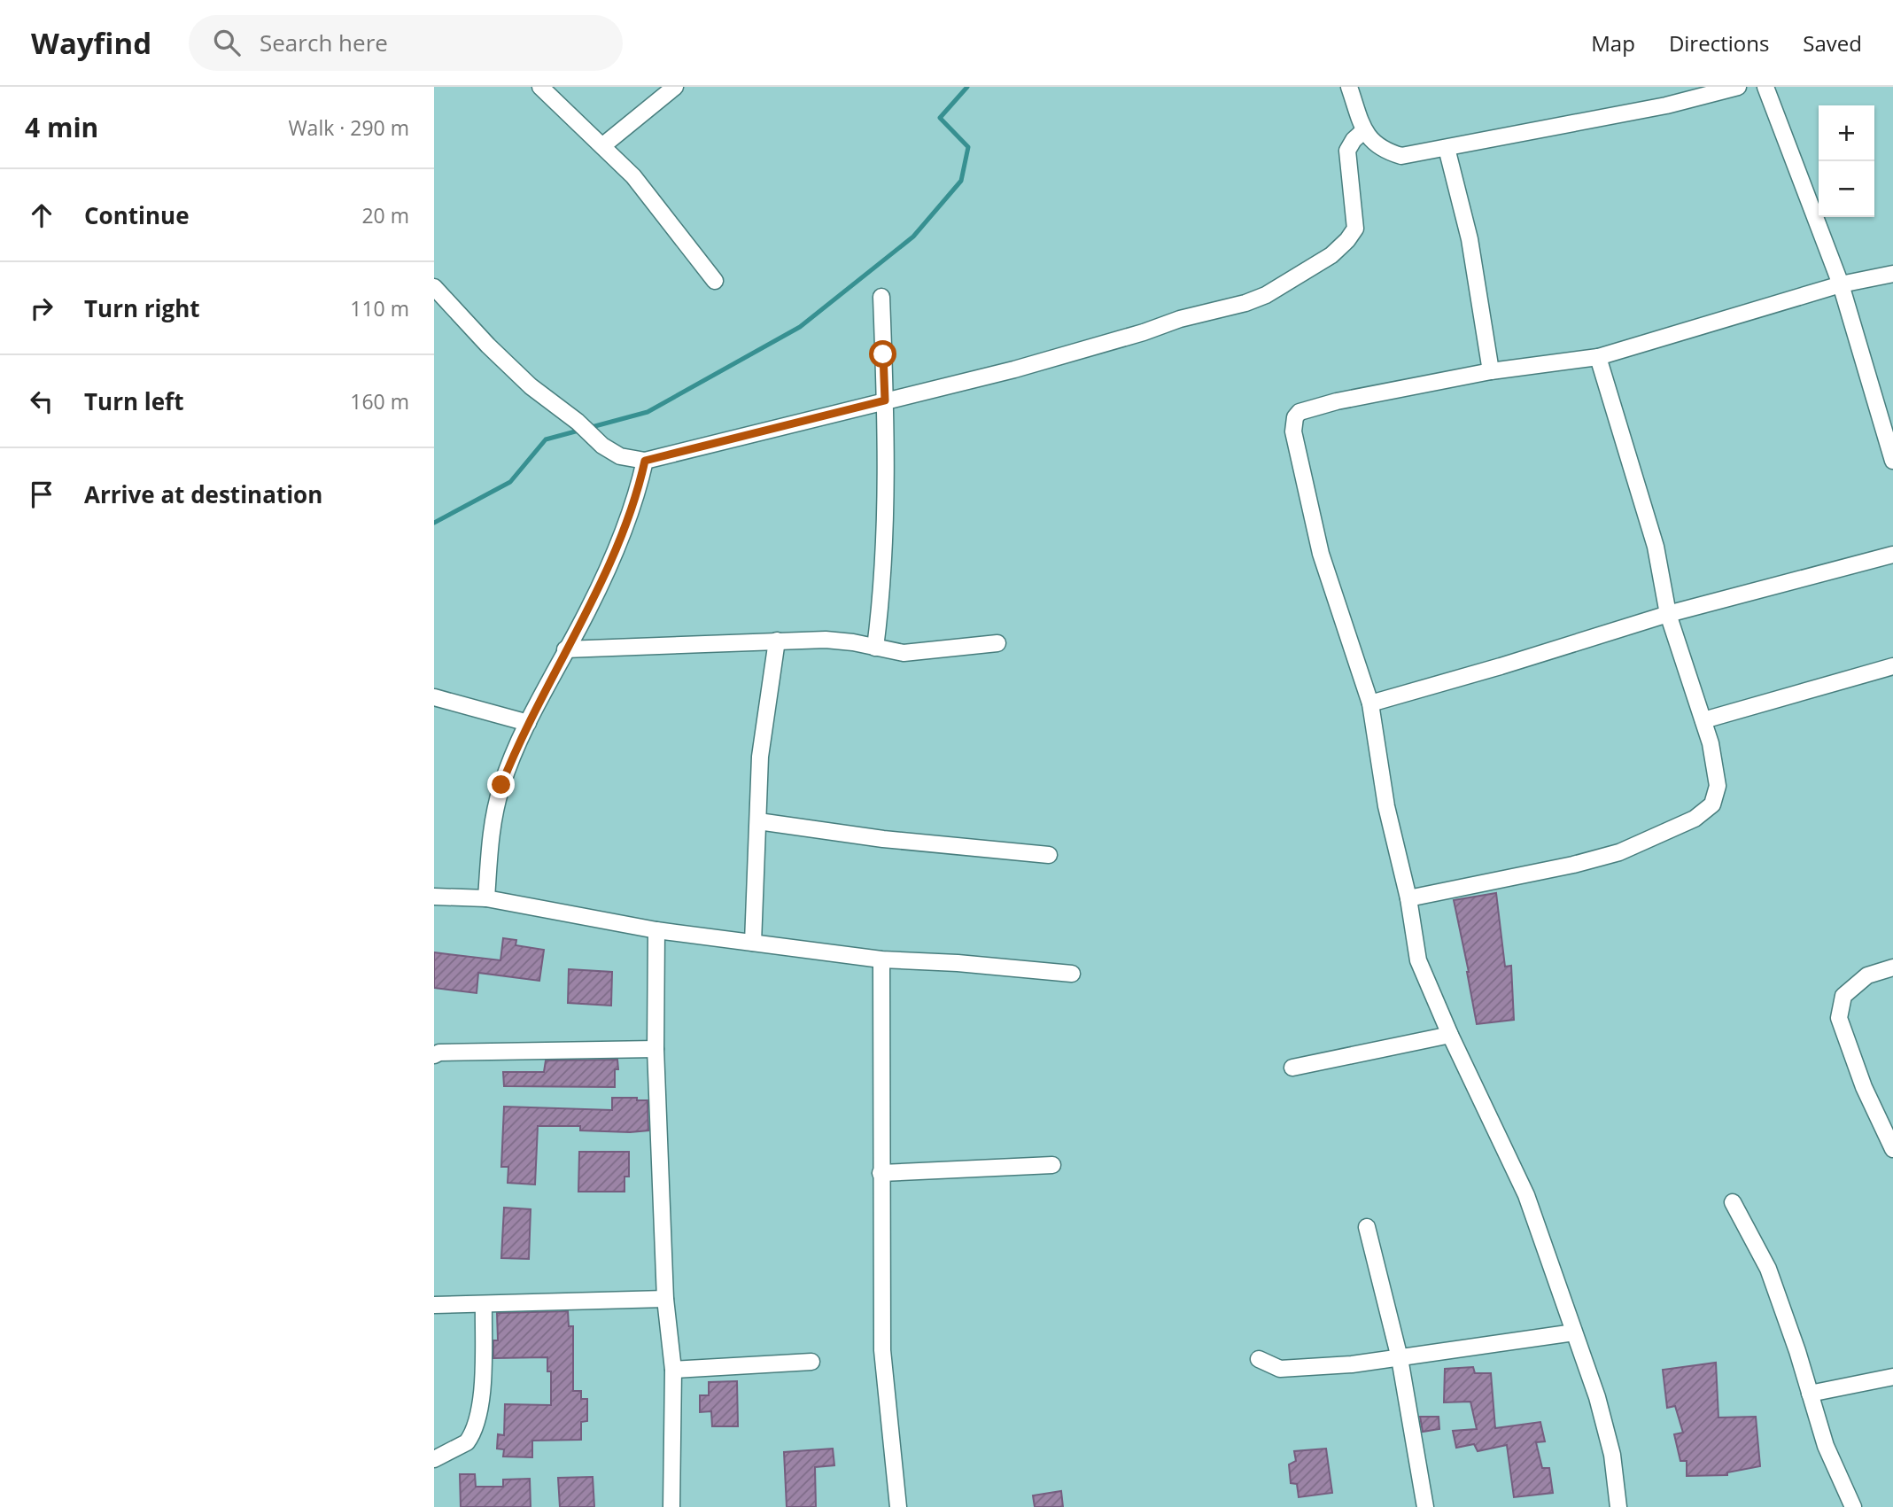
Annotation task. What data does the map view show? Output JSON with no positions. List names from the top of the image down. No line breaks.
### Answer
{"page":{"header":"Wayfind","search":"Search here","nav":["Map","Directions","Saved"],"heading":["4 min","Walk · 290 m"],"map_buttons":["+","−"],"list":[["Continue","20 m"],["Turn right","110 m"],["Turn left","160 m"],"Arrive at destination"]}}
